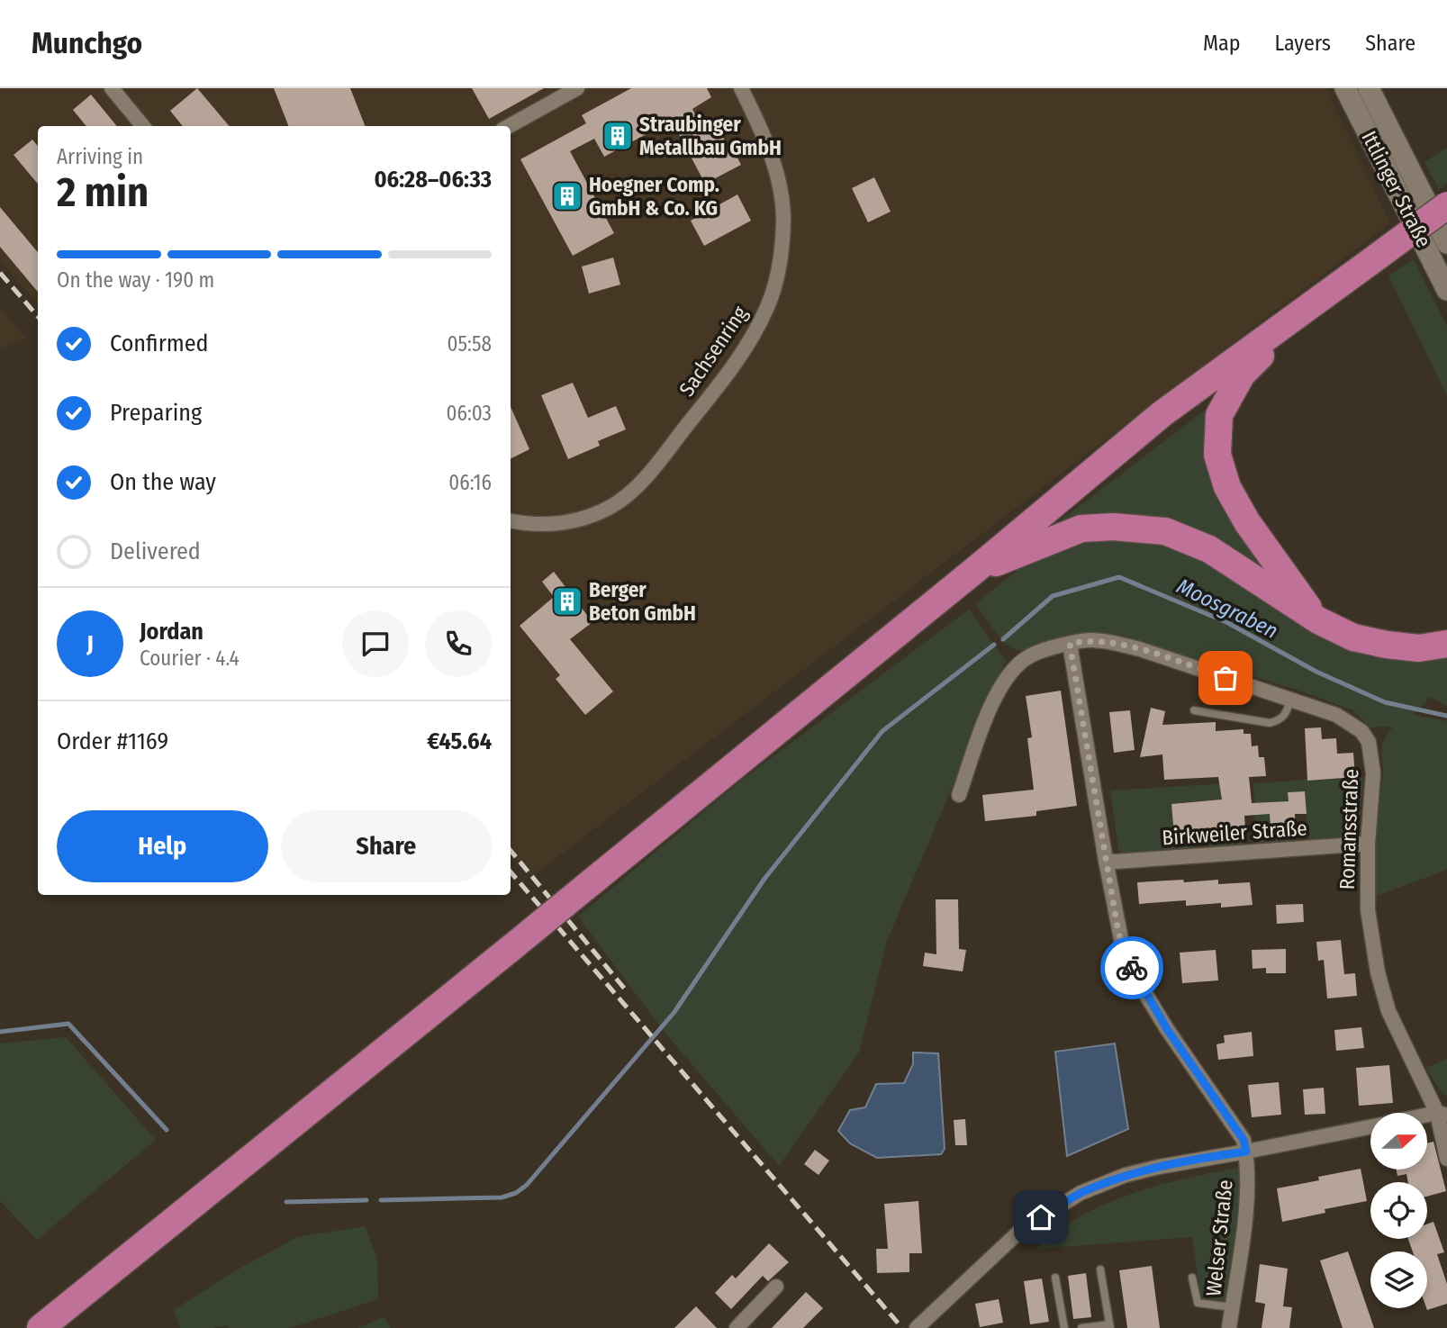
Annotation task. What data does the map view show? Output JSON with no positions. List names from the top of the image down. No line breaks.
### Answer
{"streets":{"street":["Ittlinger Straße","Sachsenring","Romansstraße","Birkweiler Straße","Welser Straße"]},"crossings":[["Romansstraße","Birkweiler Straße"]],"water":["Moosgraben"],"places":{"building":["Straubinger Metallbau GmbH","Hoegner Comp. GmbH & Co. KG","Berger Beton GmbH"]},"north":"right","page":{"header":"Munchgo","nav":["Map","Layers","Share"],"heading":["2 min","Arriving in","06:28–06:33"],"panel":["Jordan","Courier · 4.4","Order #1169","€45.64"],"bar":"On the way · 190 m","list":[["Confirmed","05:58"],["Preparing","06:03"],["On the way","06:16"],"Delivered"],"round":"J","buttons":["Help","Share"]}}
